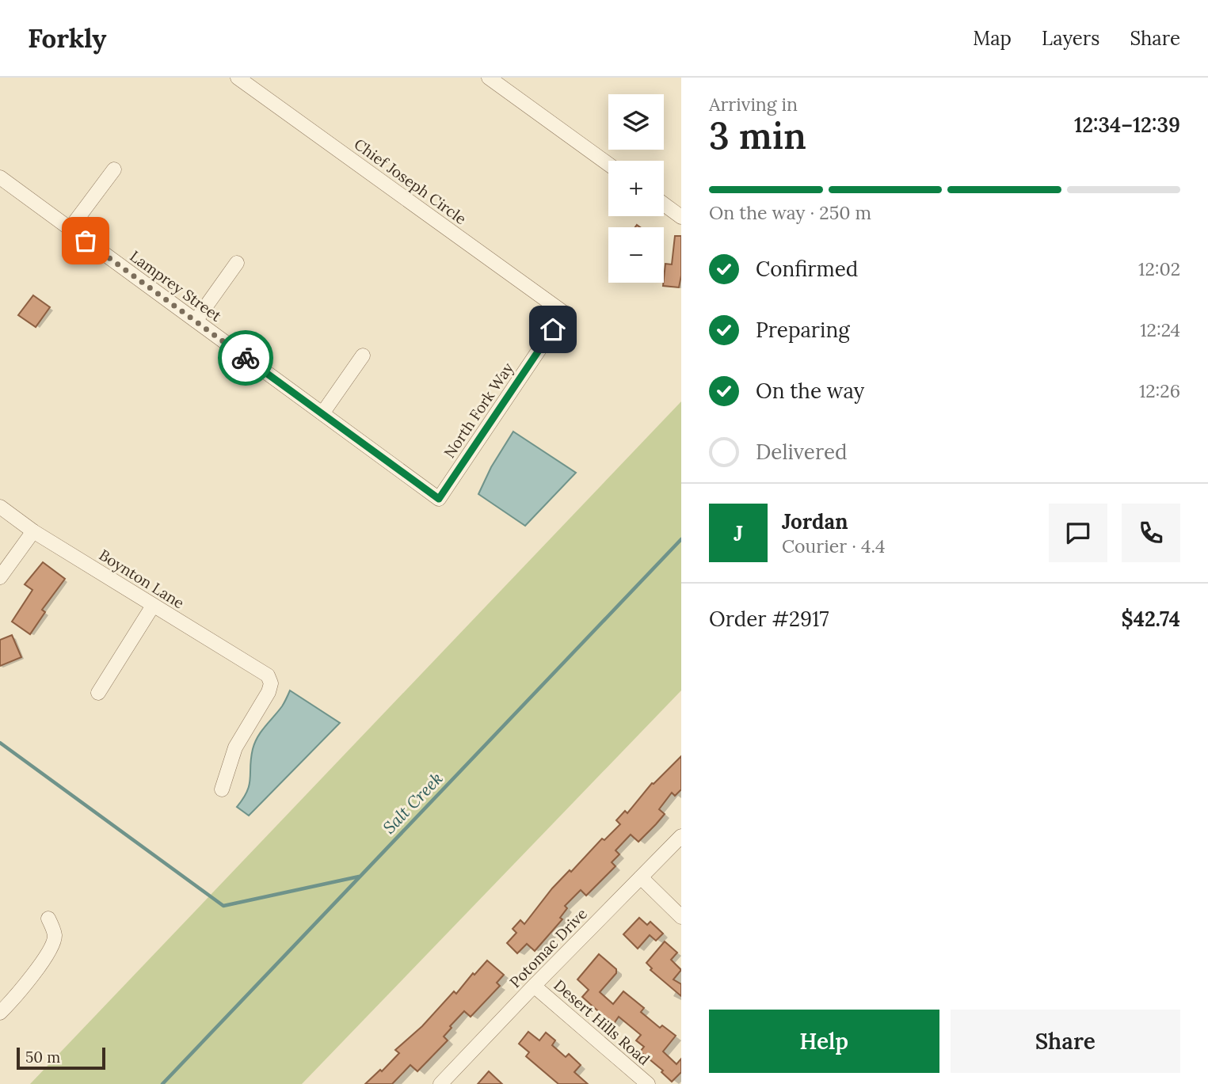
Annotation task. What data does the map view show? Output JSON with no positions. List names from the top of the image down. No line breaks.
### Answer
{"streets":{"street":["Chief Joseph Circle","Lamprey Street","North Fork Way","Boynton Lane","Potomac Drive","Desert Hills Road"]},"crossings":[["Chief Joseph Circle","North Fork Way"],["Lamprey Street","North Fork Way"],["Potomac Drive","Desert Hills Road"]],"water":["Salt Creek"],"scale_bar":"50 m","page":{"header":"Forkly","nav":["Map","Layers","Share"],"heading":["3 min","Arriving in","12:34–12:39"],"panel":["Jordan","Courier · 4.4","Order #2917","$42.74"],"map_buttons":["+","−"],"bar":"On the way · 250 m","list":[["Confirmed","12:02"],["Preparing","12:24"],["On the way","12:26"],"Delivered"],"round":"J","buttons":["Help","Share"],"scale":"50 m"}}
